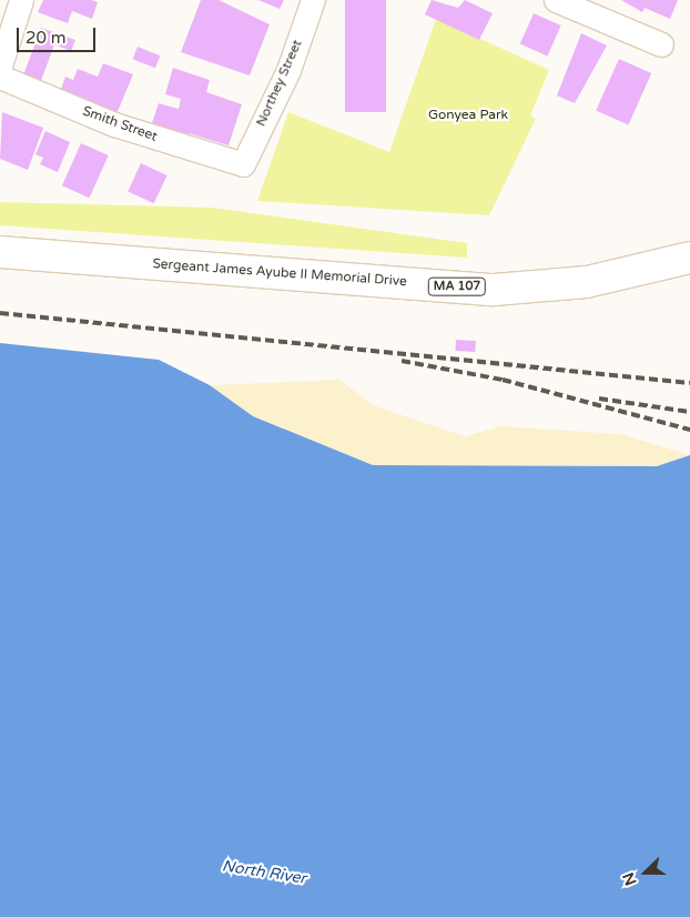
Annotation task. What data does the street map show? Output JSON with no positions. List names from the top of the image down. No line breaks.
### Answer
{"streets":{"main road":["Sergeant James Ayube II Memorial Drive","MA 107"],"street":["Northey Street","Smith Street"]},"crossings":[["Northey Street","Smith Street"]],"water":["North River"],"parks":["Gonyea Park"],"scale_bar":"20 m","north":"left"}
